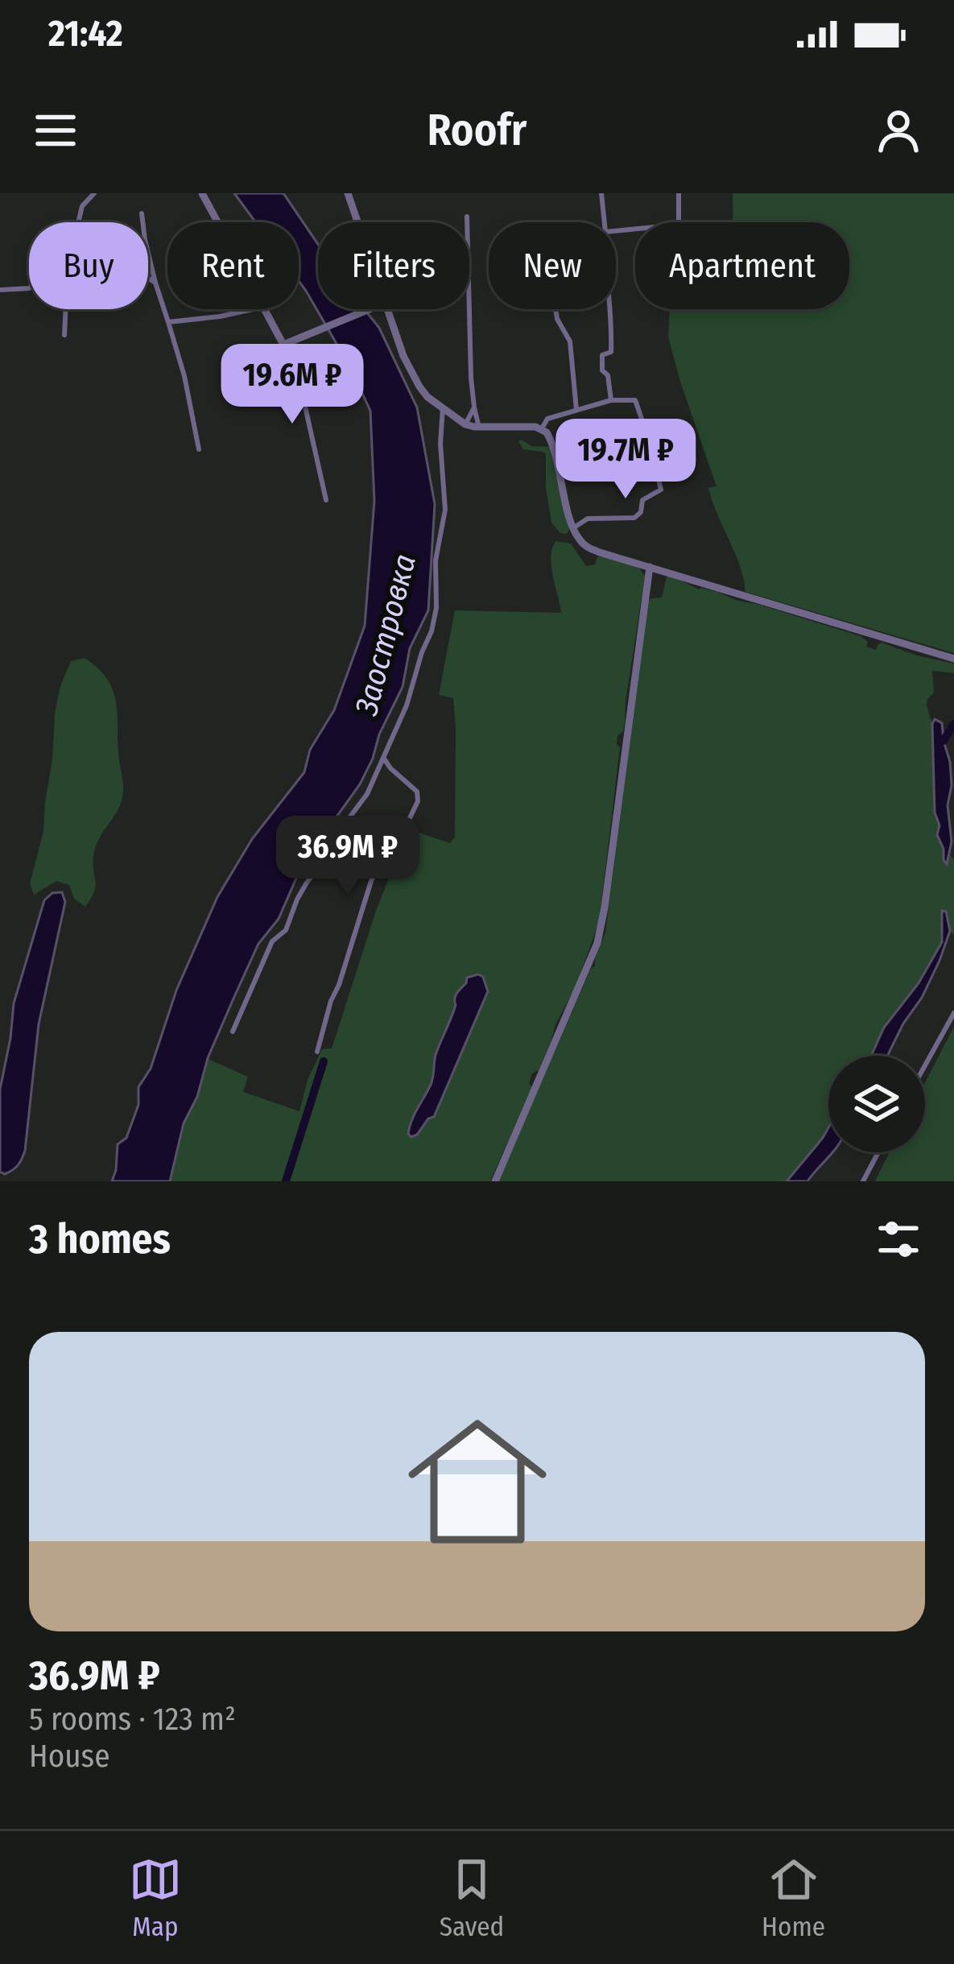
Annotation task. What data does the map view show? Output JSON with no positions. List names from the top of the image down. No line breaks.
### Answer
{"water":["Заостровка"],"page":{"status":"21:42","header":"Roofr","chip":["Buy","Rent","Filters","New","Apartment"],"price":["19.6M ₽","19.7M ₽","36.9M ₽"],"heading":"3 homes","list":[{"name":"36.9M ₽","note":"5 rooms · 123 m² · House"}],"tabs":["Map","Saved","Home"]}}
